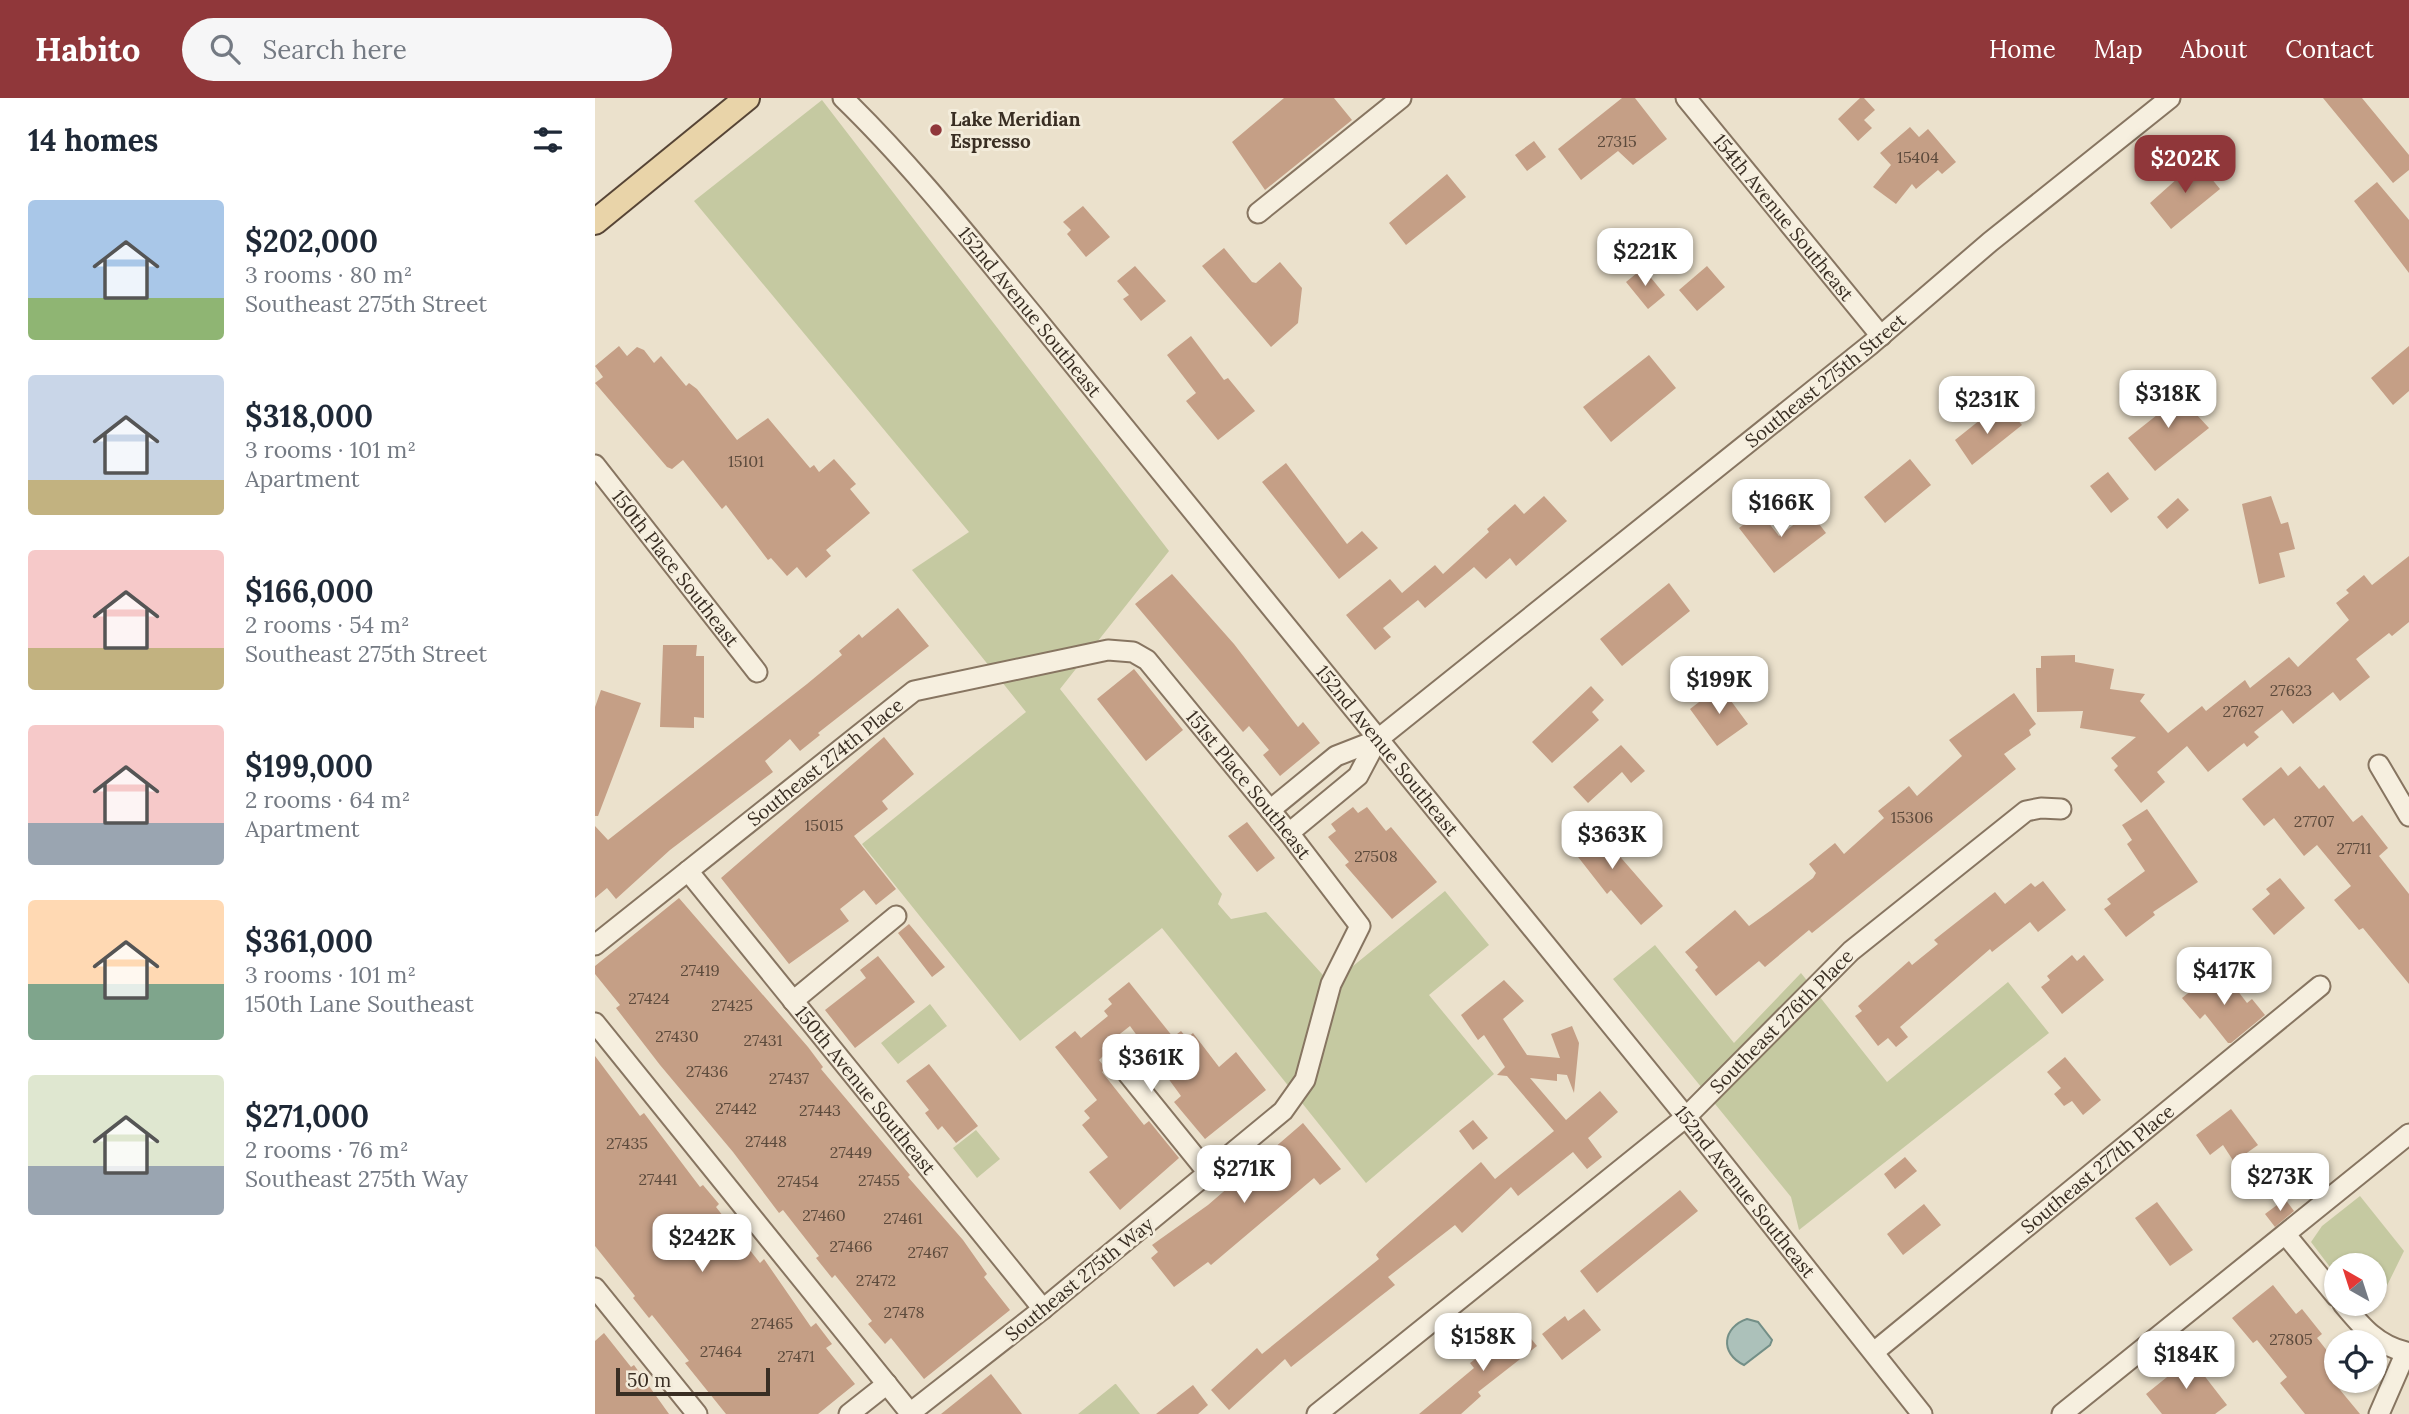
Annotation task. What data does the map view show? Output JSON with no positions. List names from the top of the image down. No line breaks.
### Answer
{"streets":{"street":["154th Avenue Southeast","152nd Avenue Southeast","Southeast 275th Street","150th Place Southeast","Southeast 274th Place","151st Place Southeast","Southeast 276th Place","150th Avenue Southeast","Southeast 277th Place","Southeast 275th Way"]},"crossings":[["154th Avenue Southeast","Southeast 275th Street"],["152nd Avenue Southeast","Southeast 275th Street"],["152nd Avenue Southeast","Southeast 276th Place"],["152nd Avenue Southeast","Southeast 277th Place"],["Southeast 275th Street","151st Place Southeast"],["Southeast 274th Place","151st Place Southeast"],["Southeast 274th Place","150th Avenue Southeast"],["151st Place Southeast","Southeast 275th Way"],["150th Avenue Southeast","Southeast 275th Way"]],"places":["Lake Meridian Espresso"],"house_numbers":["27315","15404","15101","27623","27627","15306","27707","15015","27711","27508","27419","27424","27425","27430","27431","27436","27437","27442","27443","27448","27435","27449","27441","27455","27454","27460","27461","27466","27467","27472","27478","27465","27805","27464","27471"],"scale_bar":"50 m","north":"top left","page":{"header":"Habito","search":"Search here","nav":["Home","Map","About","Contact"],"heading":"14 homes","price":["$202K","$221K","$318K","$231K","$166K","$199K","$363K","$417K","$361K","$271K","$273K","$242K","$158K","$184K"],"list":[{"name":"$202,000","note":"3 rooms · 80 m² · Southeast 275th Street"},{"name":"$318,000","note":"3 rooms · 101 m² · Apartment"},{"name":"$166,000","note":"2 rooms · 54 m² · Southeast 275th Street"},{"name":"$199,000","note":"2 rooms · 64 m² · Apartment"},{"name":"$361,000","note":"3 rooms · 101 m² · 150th Lane Southeast"},{"name":"$271,000","note":"2 rooms · 76 m² · Southeast 275th Way"}],"scale":"50 m"}}
